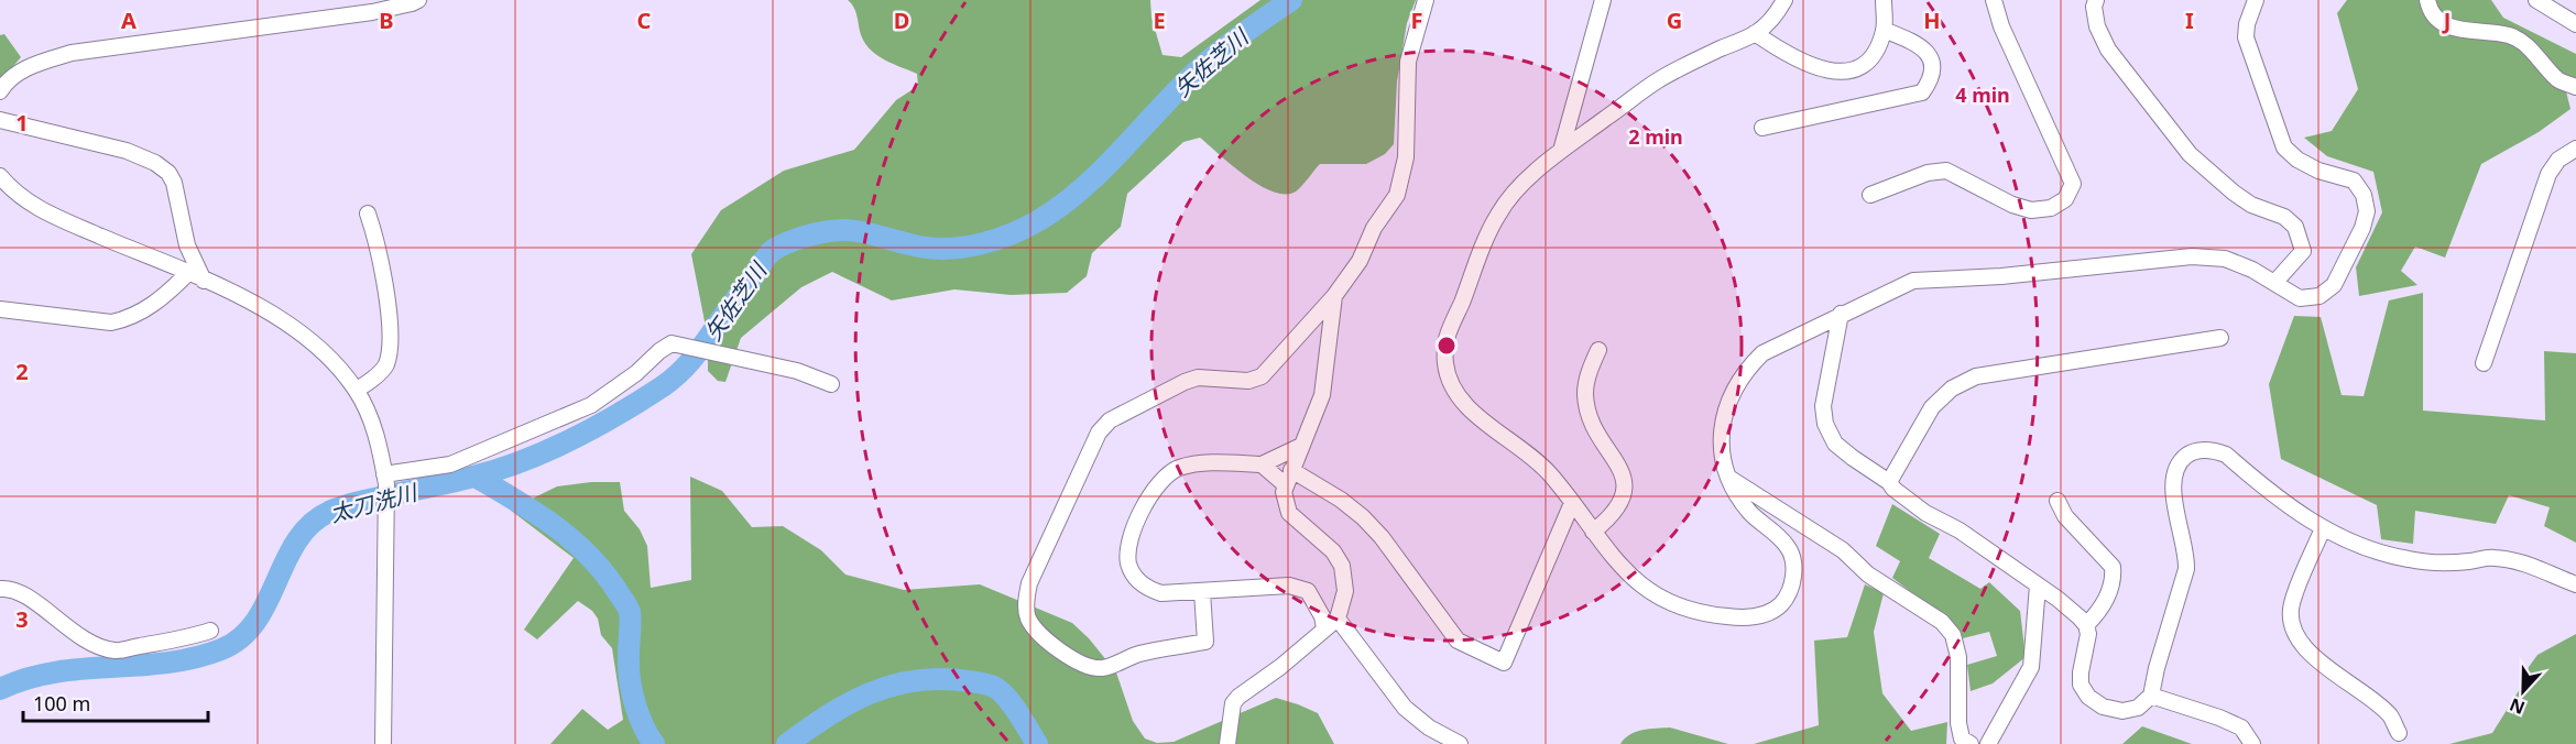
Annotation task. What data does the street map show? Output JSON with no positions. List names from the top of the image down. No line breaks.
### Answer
{"water":["矢佐芝川","太刀洗川"],"scale_bar":"100 m","north":"bottom","grid":{"columns":["A","B","C","D","E","F","G","H","I","J"],"rows":["1","2","3"]},"rings":["4 min","2 min"]}
